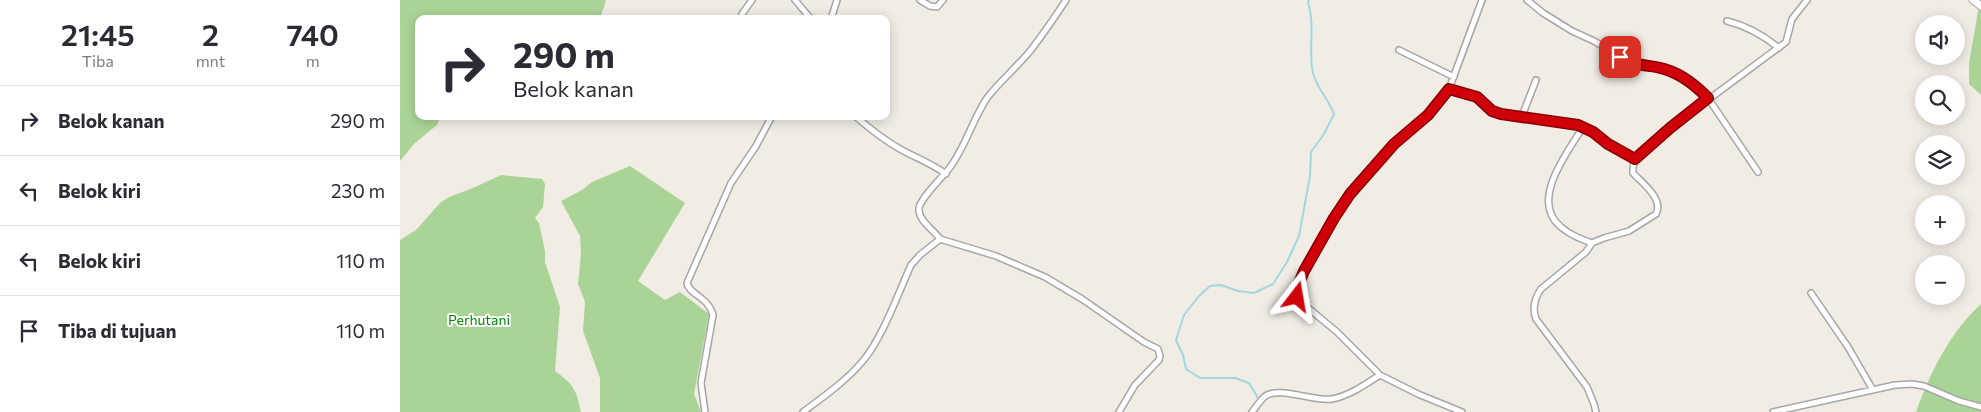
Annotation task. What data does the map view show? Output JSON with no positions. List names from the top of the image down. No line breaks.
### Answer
{"parks":["Perhutani"],"page":{"eta":["21:45","Tiba","2","mnt","740","m"],"map_buttons":["+","−"],"turn":["290 m","Belok kanan"],"list":[{"name":"Belok kanan","value":"290 m"},{"name":"Belok kiri","value":"230 m"},{"name":"Belok kiri","value":"110 m"},{"name":"Tiba di tujuan","value":"110 m"}]}}
